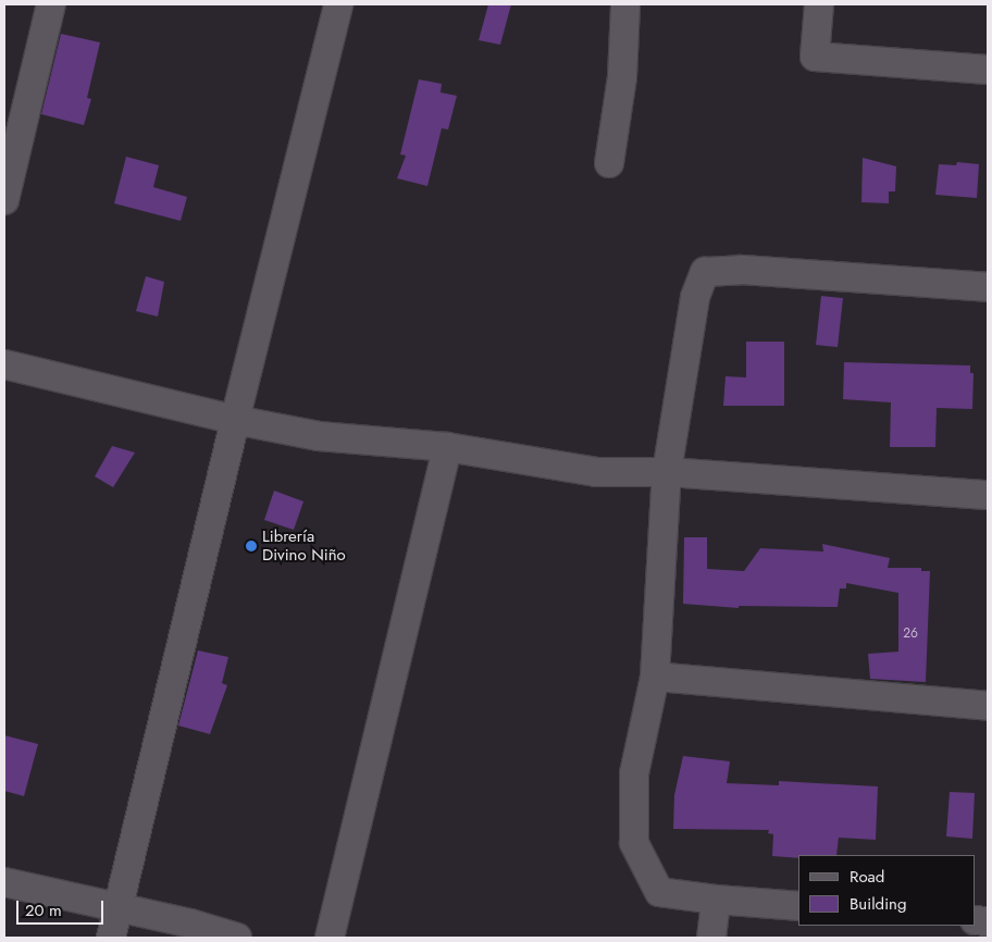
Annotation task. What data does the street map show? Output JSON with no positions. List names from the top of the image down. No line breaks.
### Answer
{"places":["Librería Divino Niño"],"house_numbers":["26"],"legend":["Road","Building"],"scale_bar":"20 m"}
